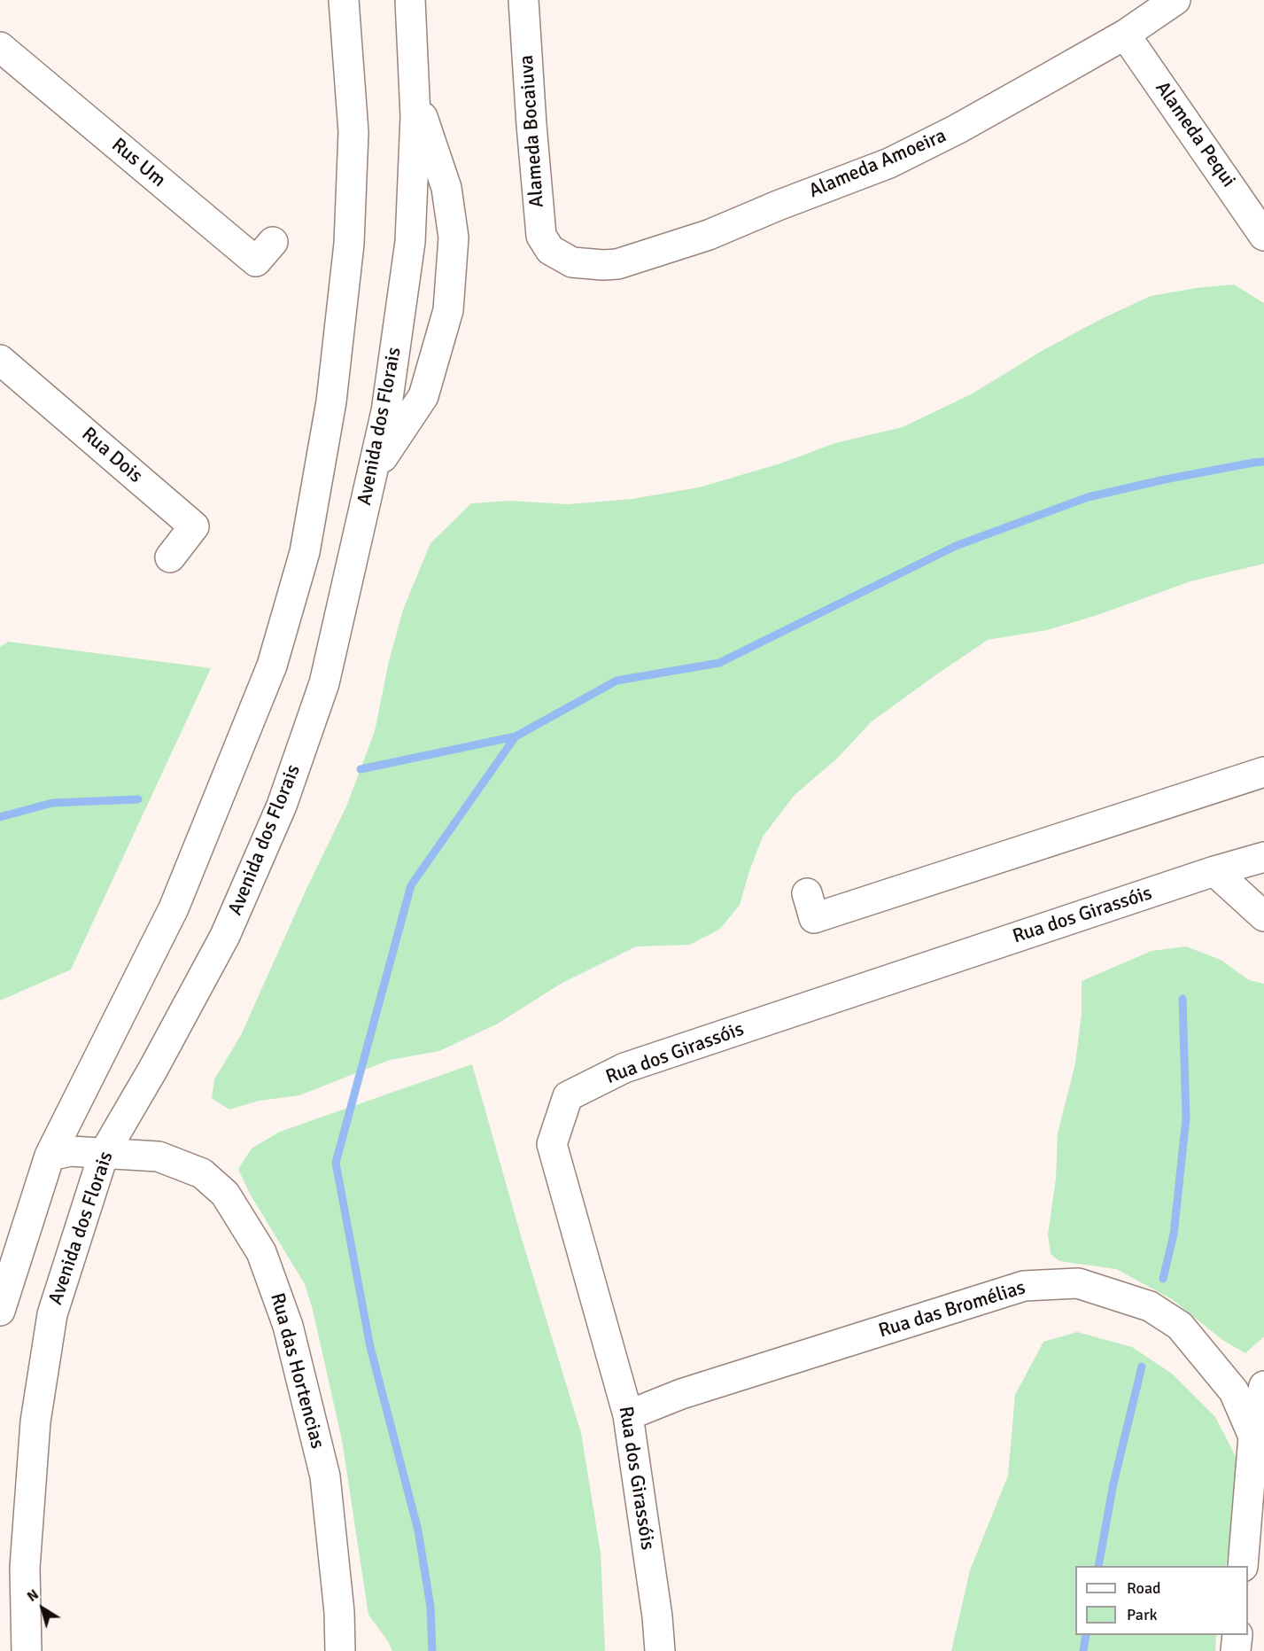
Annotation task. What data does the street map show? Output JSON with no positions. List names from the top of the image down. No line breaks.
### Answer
{"streets":{"street":["Alameda Bocaiuva","Alameda Pequi","Rus Um","Alameda Amoeira","Avenida dos Florais","Rua Dois","Rua dos Girassóis","Rua das Bromélias","Rua das Hortencias"]},"crossings":[["Alameda Bocaiuva","Alameda Amoeira"],["Alameda Pequi","Alameda Amoeira"],["Avenida dos Florais","Rua das Hortencias"],["Rua dos Girassóis","Rua das Bromélias"]],"legend":["Road","Park"],"north":"top left"}
